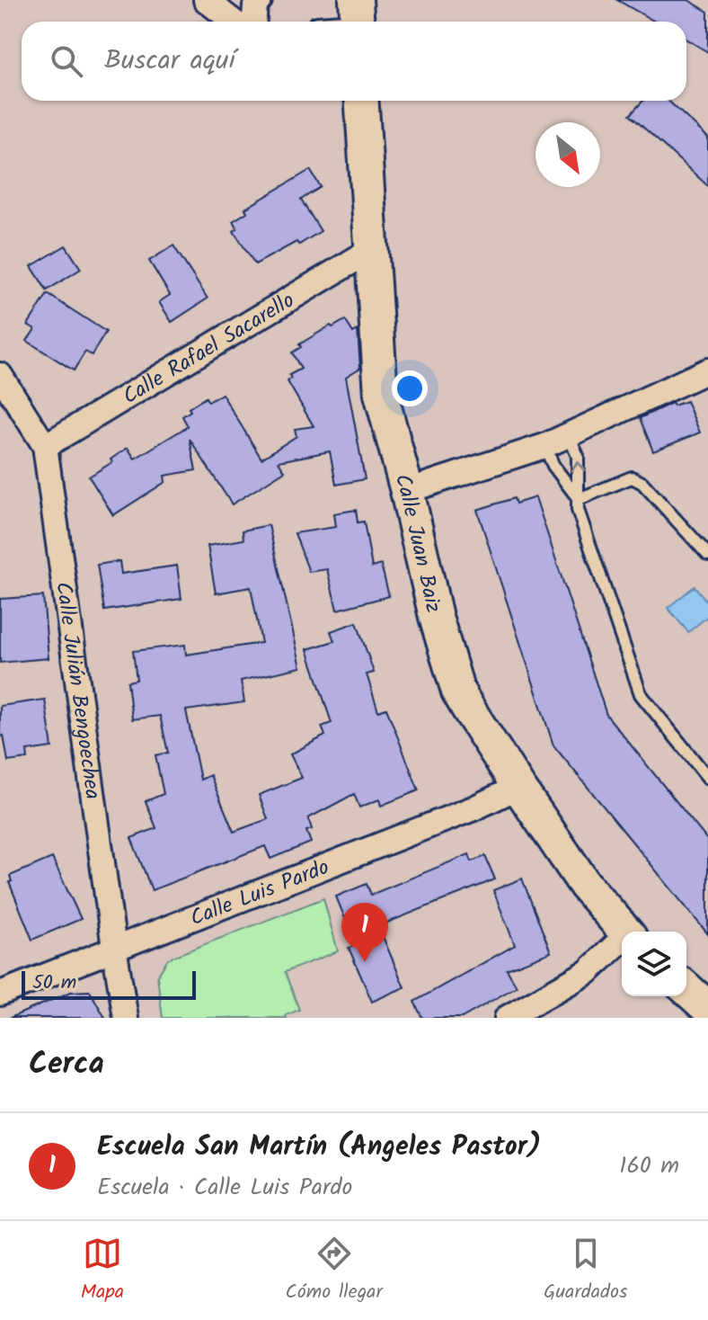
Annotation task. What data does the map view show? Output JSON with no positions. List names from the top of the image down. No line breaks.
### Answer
{"streets":{"street":["Calle Rafael Sacarello","Calle Juan Baiz","Calle Julián Bengoechea","Calle Luis Pardo"]},"crossings":[["Calle Rafael Sacarello","Calle Juan Baiz"],["Calle Rafael Sacarello","Calle Julián Bengoechea"],["Calle Juan Baiz","Calle Luis Pardo"],["Calle Julián Bengoechea","Calle Luis Pardo"]],"scale_bar":"50 m","north":"bottom right","page":{"search":"Buscar aquí","pins":"1","scale":"50 m","heading":"Cerca","list":[{"mark":"1","name":"Escuela San Martín (Angeles Pastor)","note":"Escuela · Calle Luis Pardo","value":"160 m"}],"nav":["Mapa","Cómo llegar","Guardados"]}}
